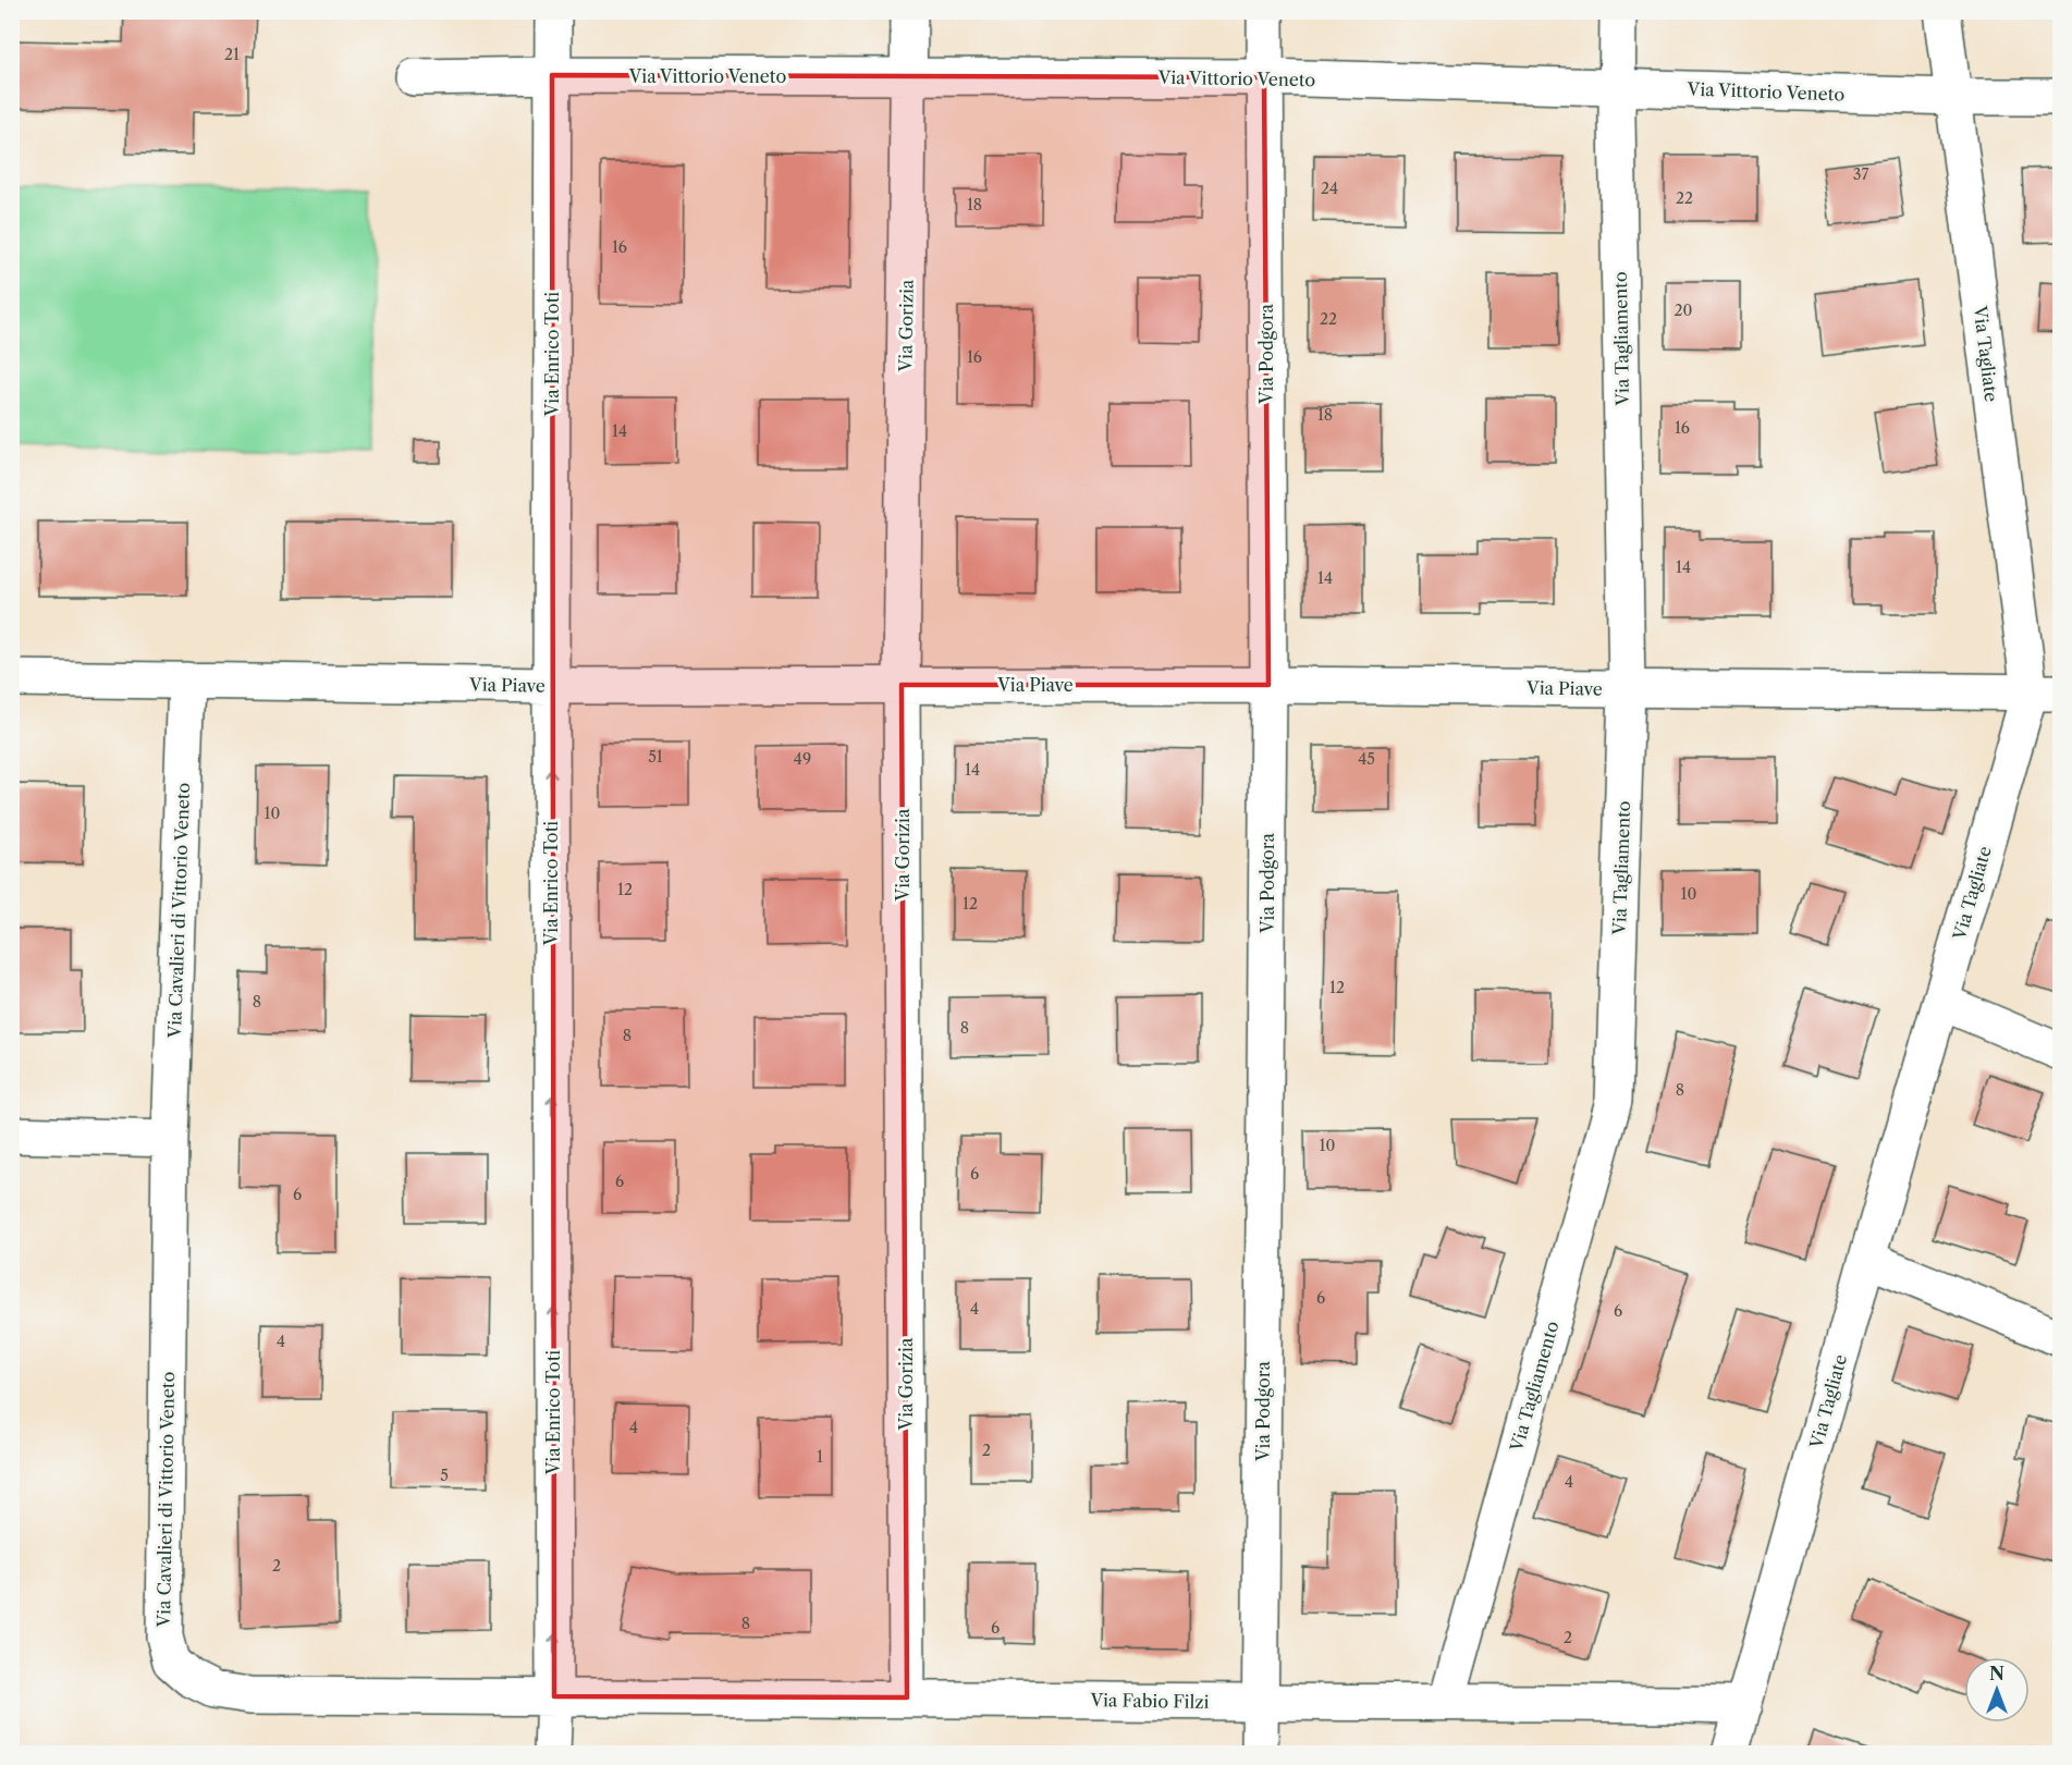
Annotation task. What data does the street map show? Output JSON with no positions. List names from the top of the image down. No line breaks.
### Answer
{"streets":{"street":["Via Vittorio Veneto","Via Gorizia","Via Tagliamento","Via Enrico Toti","Via Podgora","Via Tagliate","Via Piave","Via Cavalieri di Vittorio Veneto","Via Fabio Filzi"]},"crossings":[["Via Vittorio Veneto","Via Gorizia"],["Via Vittorio Veneto","Via Tagliamento"],["Via Vittorio Veneto","Via Enrico Toti"],["Via Vittorio Veneto","Via Podgora"],["Via Vittorio Veneto","Via Tagliate"],["Via Gorizia","Via Piave"],["Via Gorizia","Via Fabio Filzi"],["Via Tagliamento","Via Piave"],["Via Tagliamento","Via Fabio Filzi"],["Via Enrico Toti","Via Piave"],["Via Enrico Toti","Via Cavalieri di Vittorio Veneto"],["Via Enrico Toti","Via Fabio Filzi"],["Via Podgora","Via Piave"],["Via Podgora","Via Fabio Filzi"],["Via Tagliate","Via Piave"],["Via Tagliate","Via Fabio Filzi"],["Via Piave","Via Cavalieri di Vittorio Veneto"],["Via Cavalieri di Vittorio Veneto","Via Fabio Filzi"]],"one_way":["Via Enrico Toti"],"house_numbers":["21","37","24","22","18","16","20","22","16","18","16","14","14","14","51","49","45","14","10","12","10","12","12","8","8","8","8","10","6","6","6","6","4","6","4","4","2","1","5","4","2","8","6","2"],"north":"top"}
